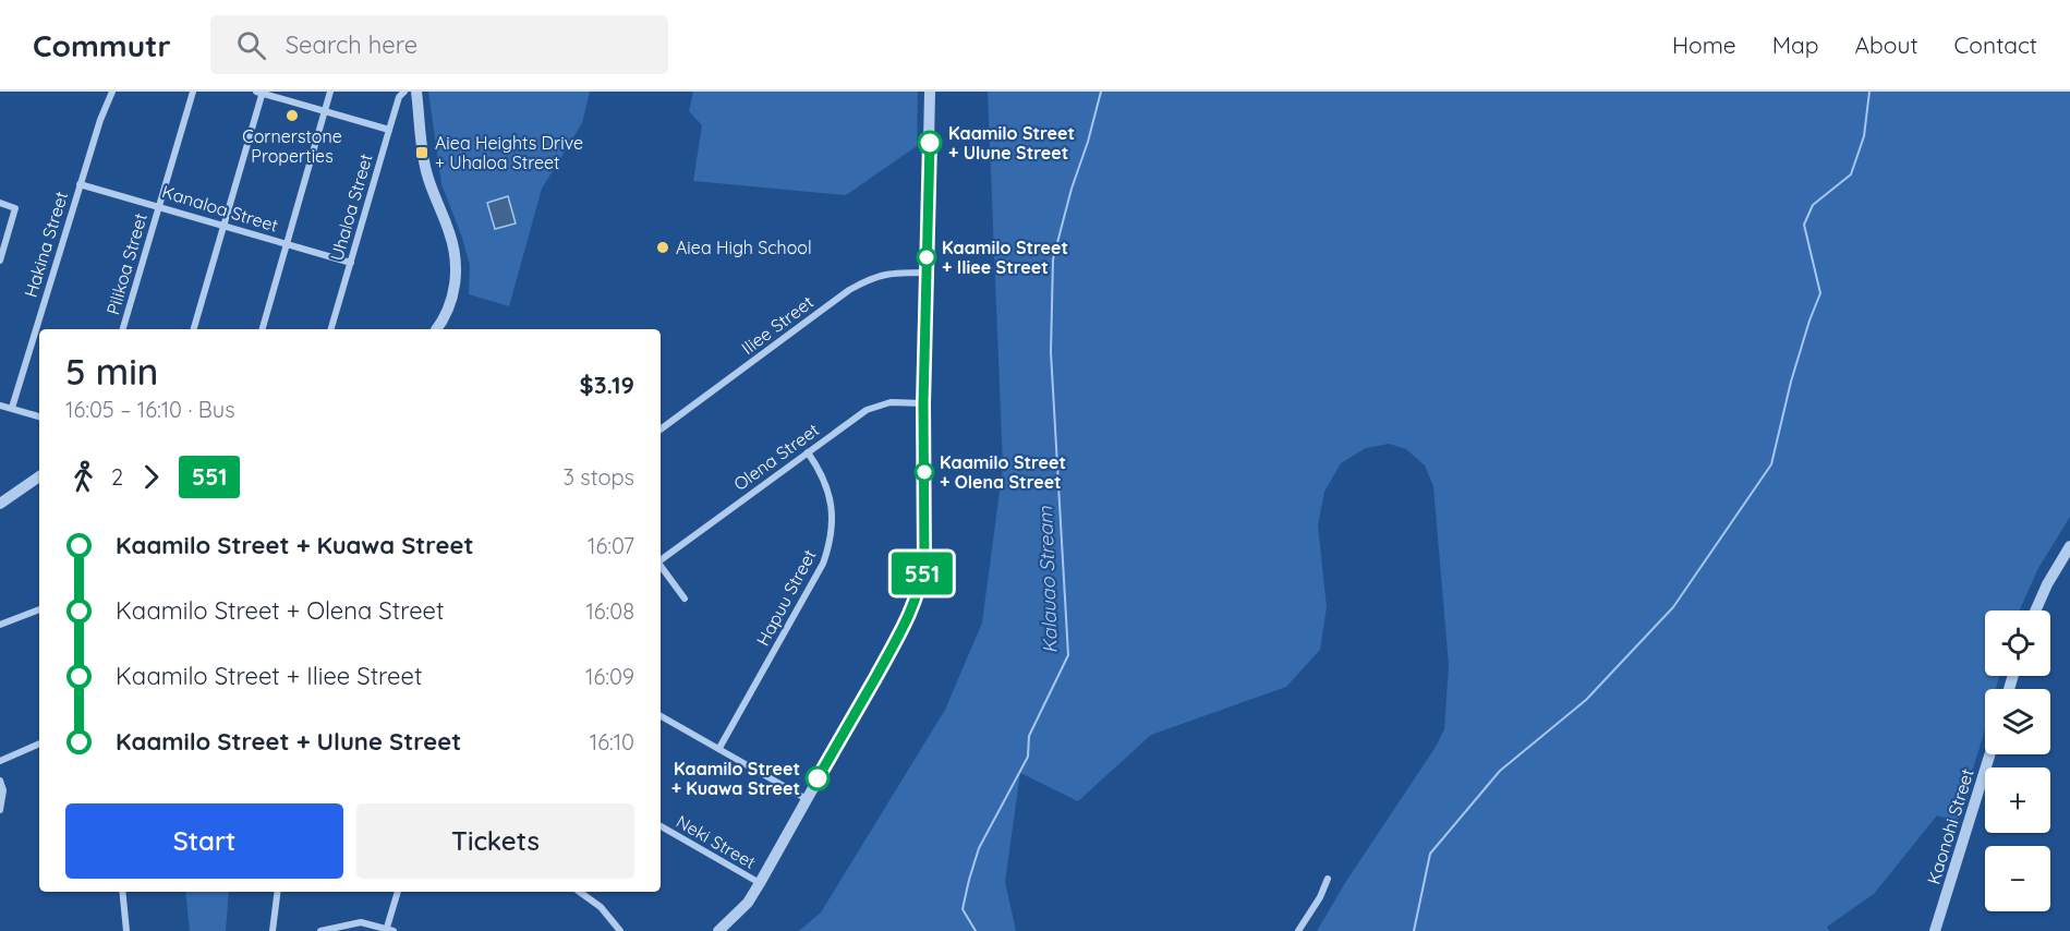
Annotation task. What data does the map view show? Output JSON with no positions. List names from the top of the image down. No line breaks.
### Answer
{"streets":{"street":["Uhaloa Street","Kanaloa Street","Hakina Street","Pilikoa Street","Iliee Street","Olena Street","Hapuu Street","Kaonohi Street","Neki Street"]},"crossings":[["Uhaloa Street","Kanaloa Street"],["Kanaloa Street","Hakina Street"],["Kanaloa Street","Pilikoa Street"],["Olena Street","Hapuu Street"]],"water":["Kalauao Stream"],"places":{"other":["Cornerstone Properties","Kaamilo Street + Ulune Street","Aiea High School","Kaamilo Street + Iliee Street","Kaamilo Street + Olena Street","Kaamilo Street + Kuawa Street"],"transit":["Aiea Heights Drive + Uhaloa Street"]},"lines":["bus line 551"],"page":{"header":"Commutr","search":"Search here","nav":["Home","Map","About","Contact"],"on_map":"551","heading":["5 min","16:05 – 16:10 · Bus","$3.19"],"legs":["2","551","3 stops"],"list":[{"name":"Kaamilo Street + Kuawa Street","value":"16:07"},{"name":"Kaamilo Street + Olena Street","value":"16:08"},{"name":"Kaamilo Street + Iliee Street","value":"16:09"},{"name":"Kaamilo Street + Ulune Street","value":"16:10"}],"map_buttons":["+","−"],"buttons":["Start","Tickets"]}}
